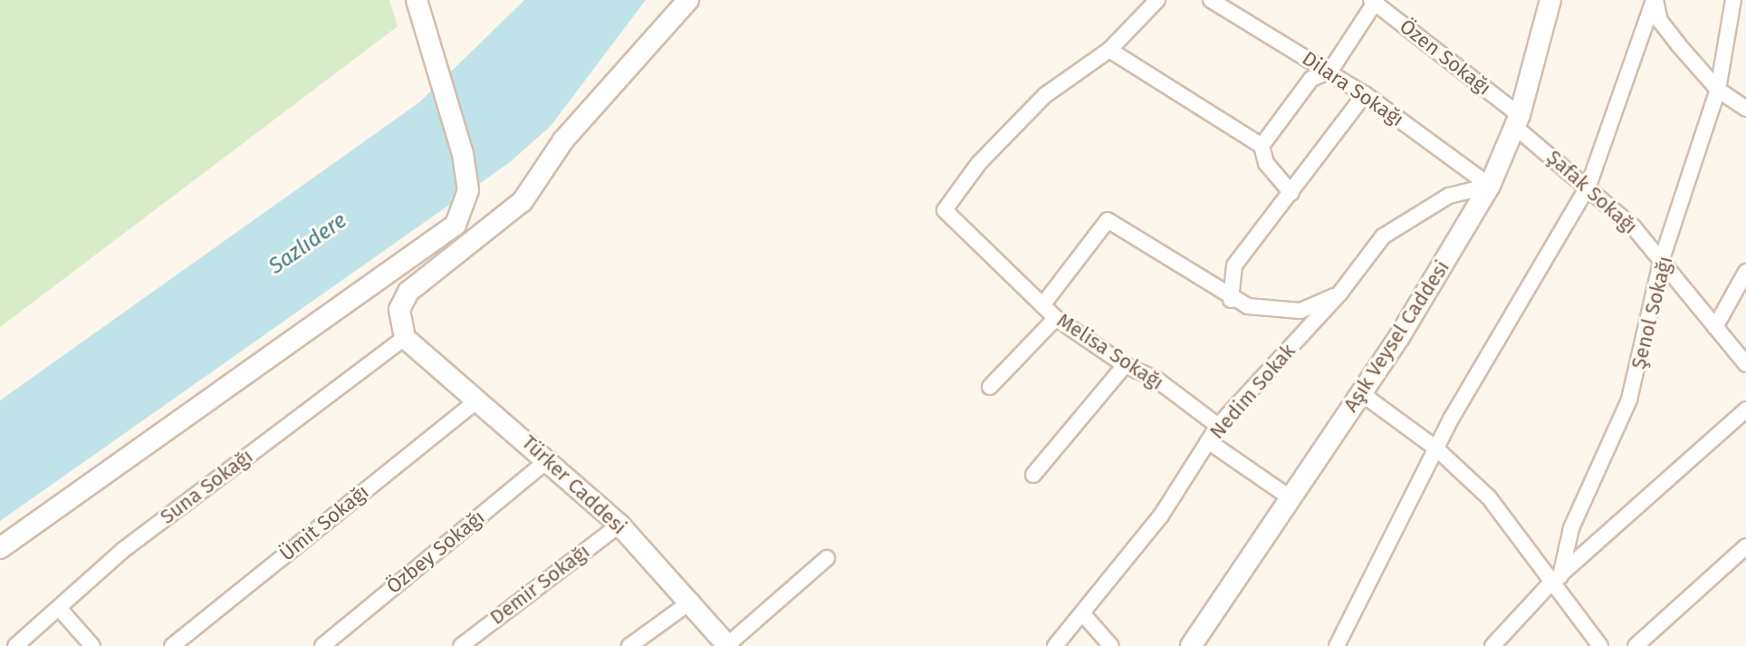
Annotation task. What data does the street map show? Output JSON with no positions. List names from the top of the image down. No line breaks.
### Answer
{"streets":{"street":["Özen Sokağı","Dilara Sokağı","Şafak Sokağı","Şenol Sokağı","Aşık Veysel Caddesi","Melisa Sokağı","Nedim Sokak","Türker Caddesi","Suna Sokağı","Ümit Sokağı","Özbey Sokağı","Demir Sokağı"]},"crossings":[["Özen Sokağı","Şafak Sokağı"],["Özen Sokağı","Aşık Veysel Caddesi"],["Dilara Sokağı","Aşık Veysel Caddesi"],["Dilara Sokağı","Nedim Sokak"],["Şafak Sokağı","Şenol Sokağı"],["Şafak Sokağı","Aşık Veysel Caddesi"],["Aşık Veysel Caddesi","Nedim Sokak"],["Melisa Sokağı","Nedim Sokak"],["Türker Caddesi","Suna Sokağı"],["Türker Caddesi","Ümit Sokağı"],["Türker Caddesi","Özbey Sokağı"],["Türker Caddesi","Demir Sokağı"]],"water":["Sazlıdere"]}
